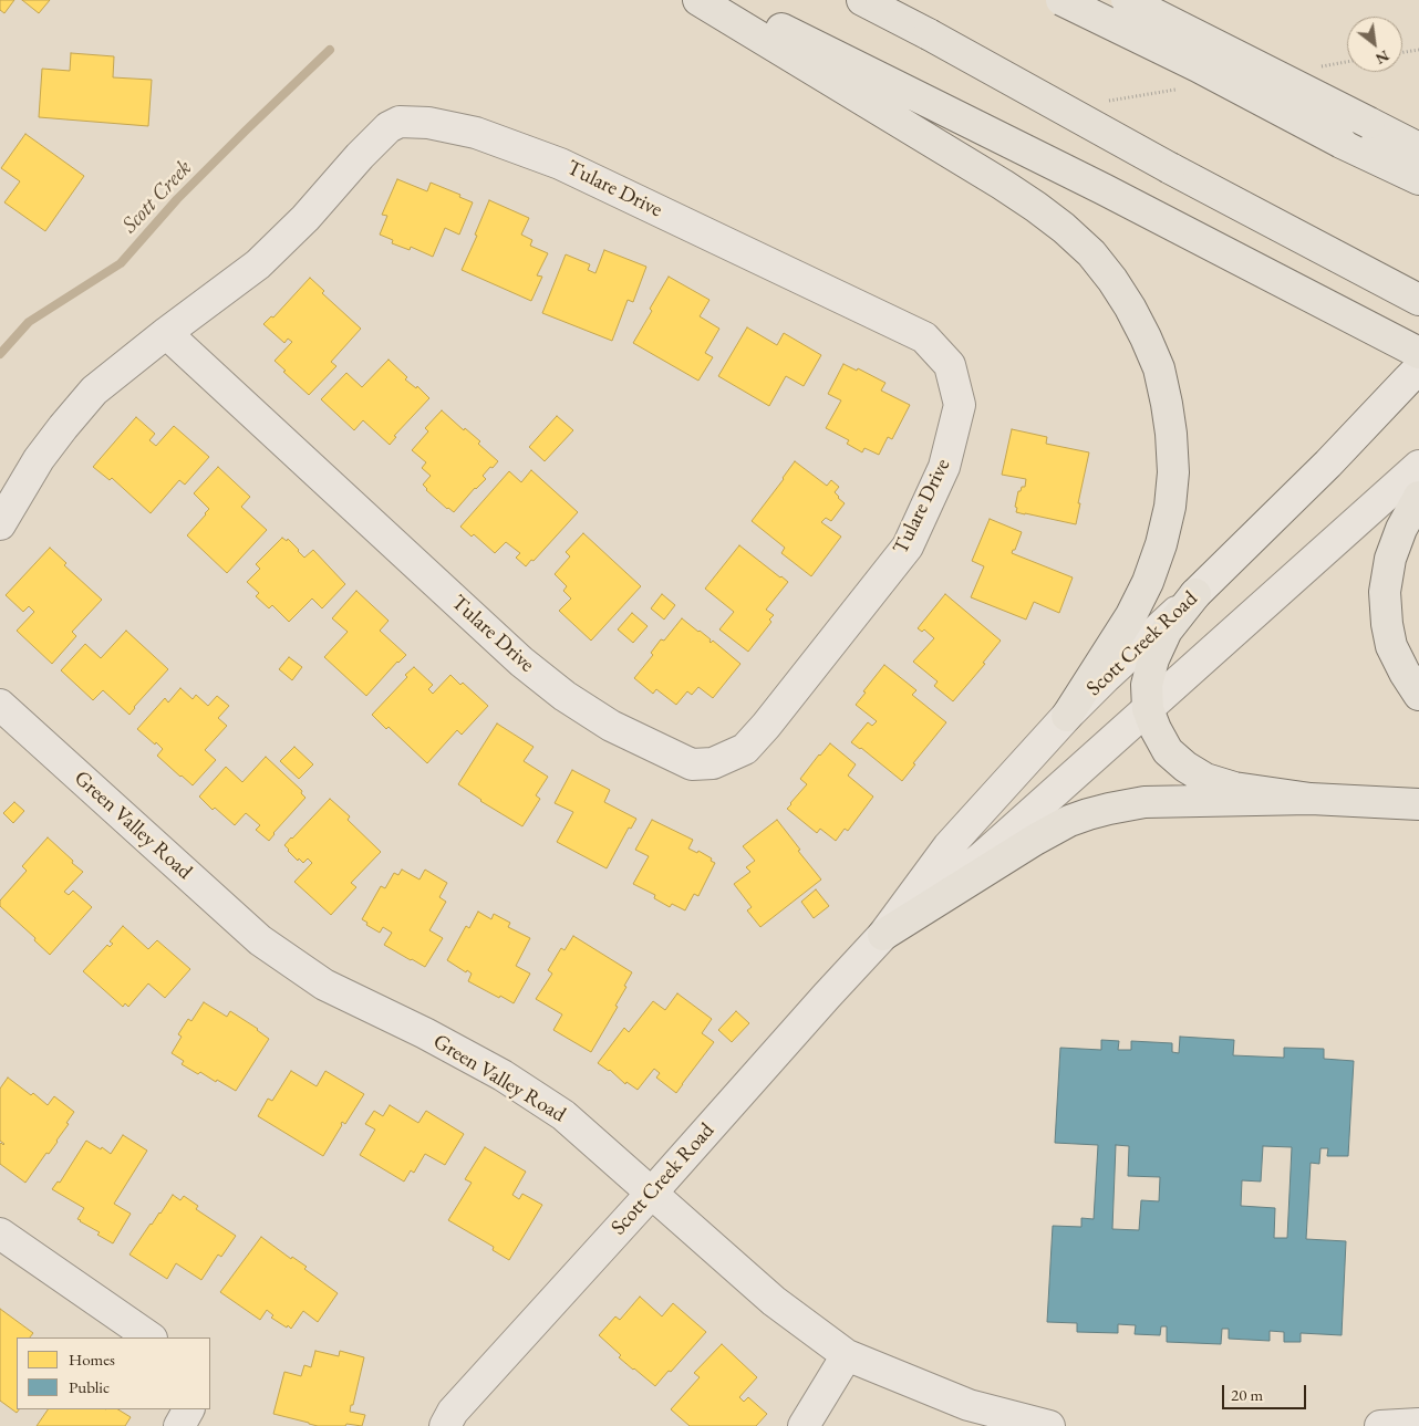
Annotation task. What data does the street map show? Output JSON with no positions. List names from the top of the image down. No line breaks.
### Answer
{"streets":{"street":["Tulare Drive","Scott Creek Road","Green Valley Road"]},"crossings":[["Scott Creek Road","Green Valley Road"]],"water":["Scott Creek"],"legend":["Homes","Public"],"scale_bar":"20 m","north":"bottom right"}
